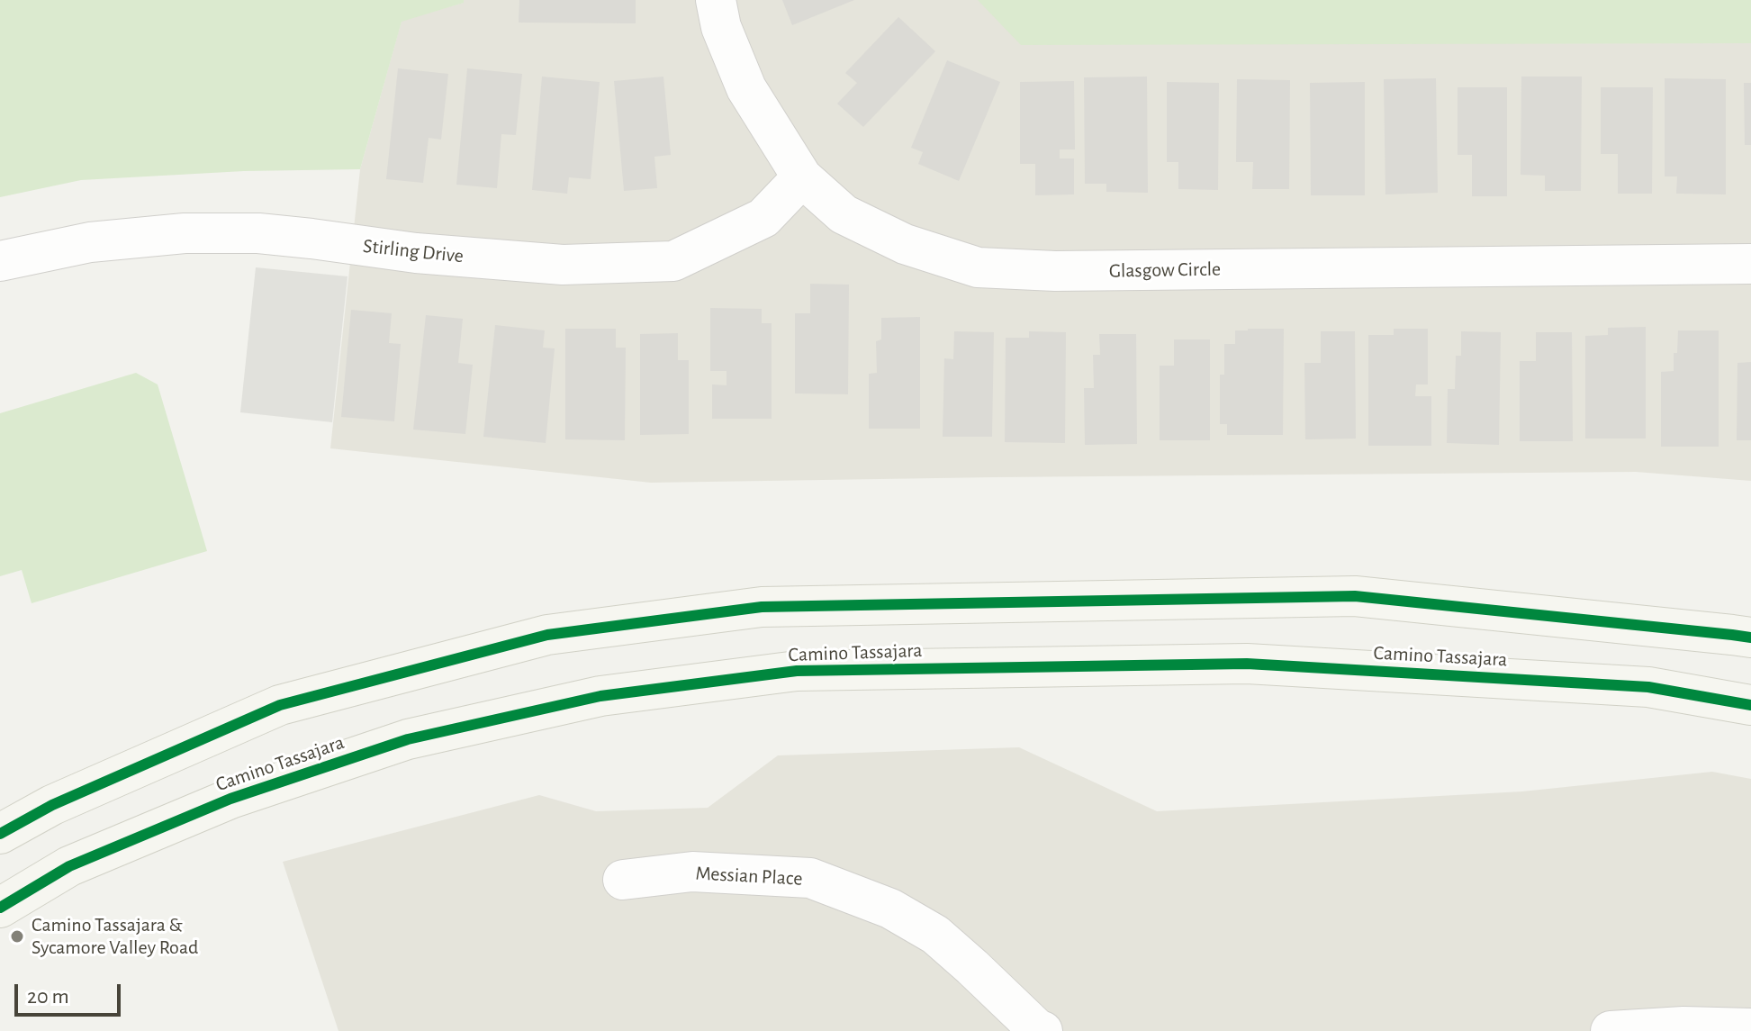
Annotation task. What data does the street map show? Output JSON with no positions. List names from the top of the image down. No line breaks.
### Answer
{"streets":{"main road":["Camino Tassajara"],"street":["Stirling Drive","Glasgow Circle","Messian Place"]},"crossings":[["Stirling Drive","Glasgow Circle"]],"places":["Camino Tassajara & Sycamore Valley Road"],"scale_bar":"20 m"}
